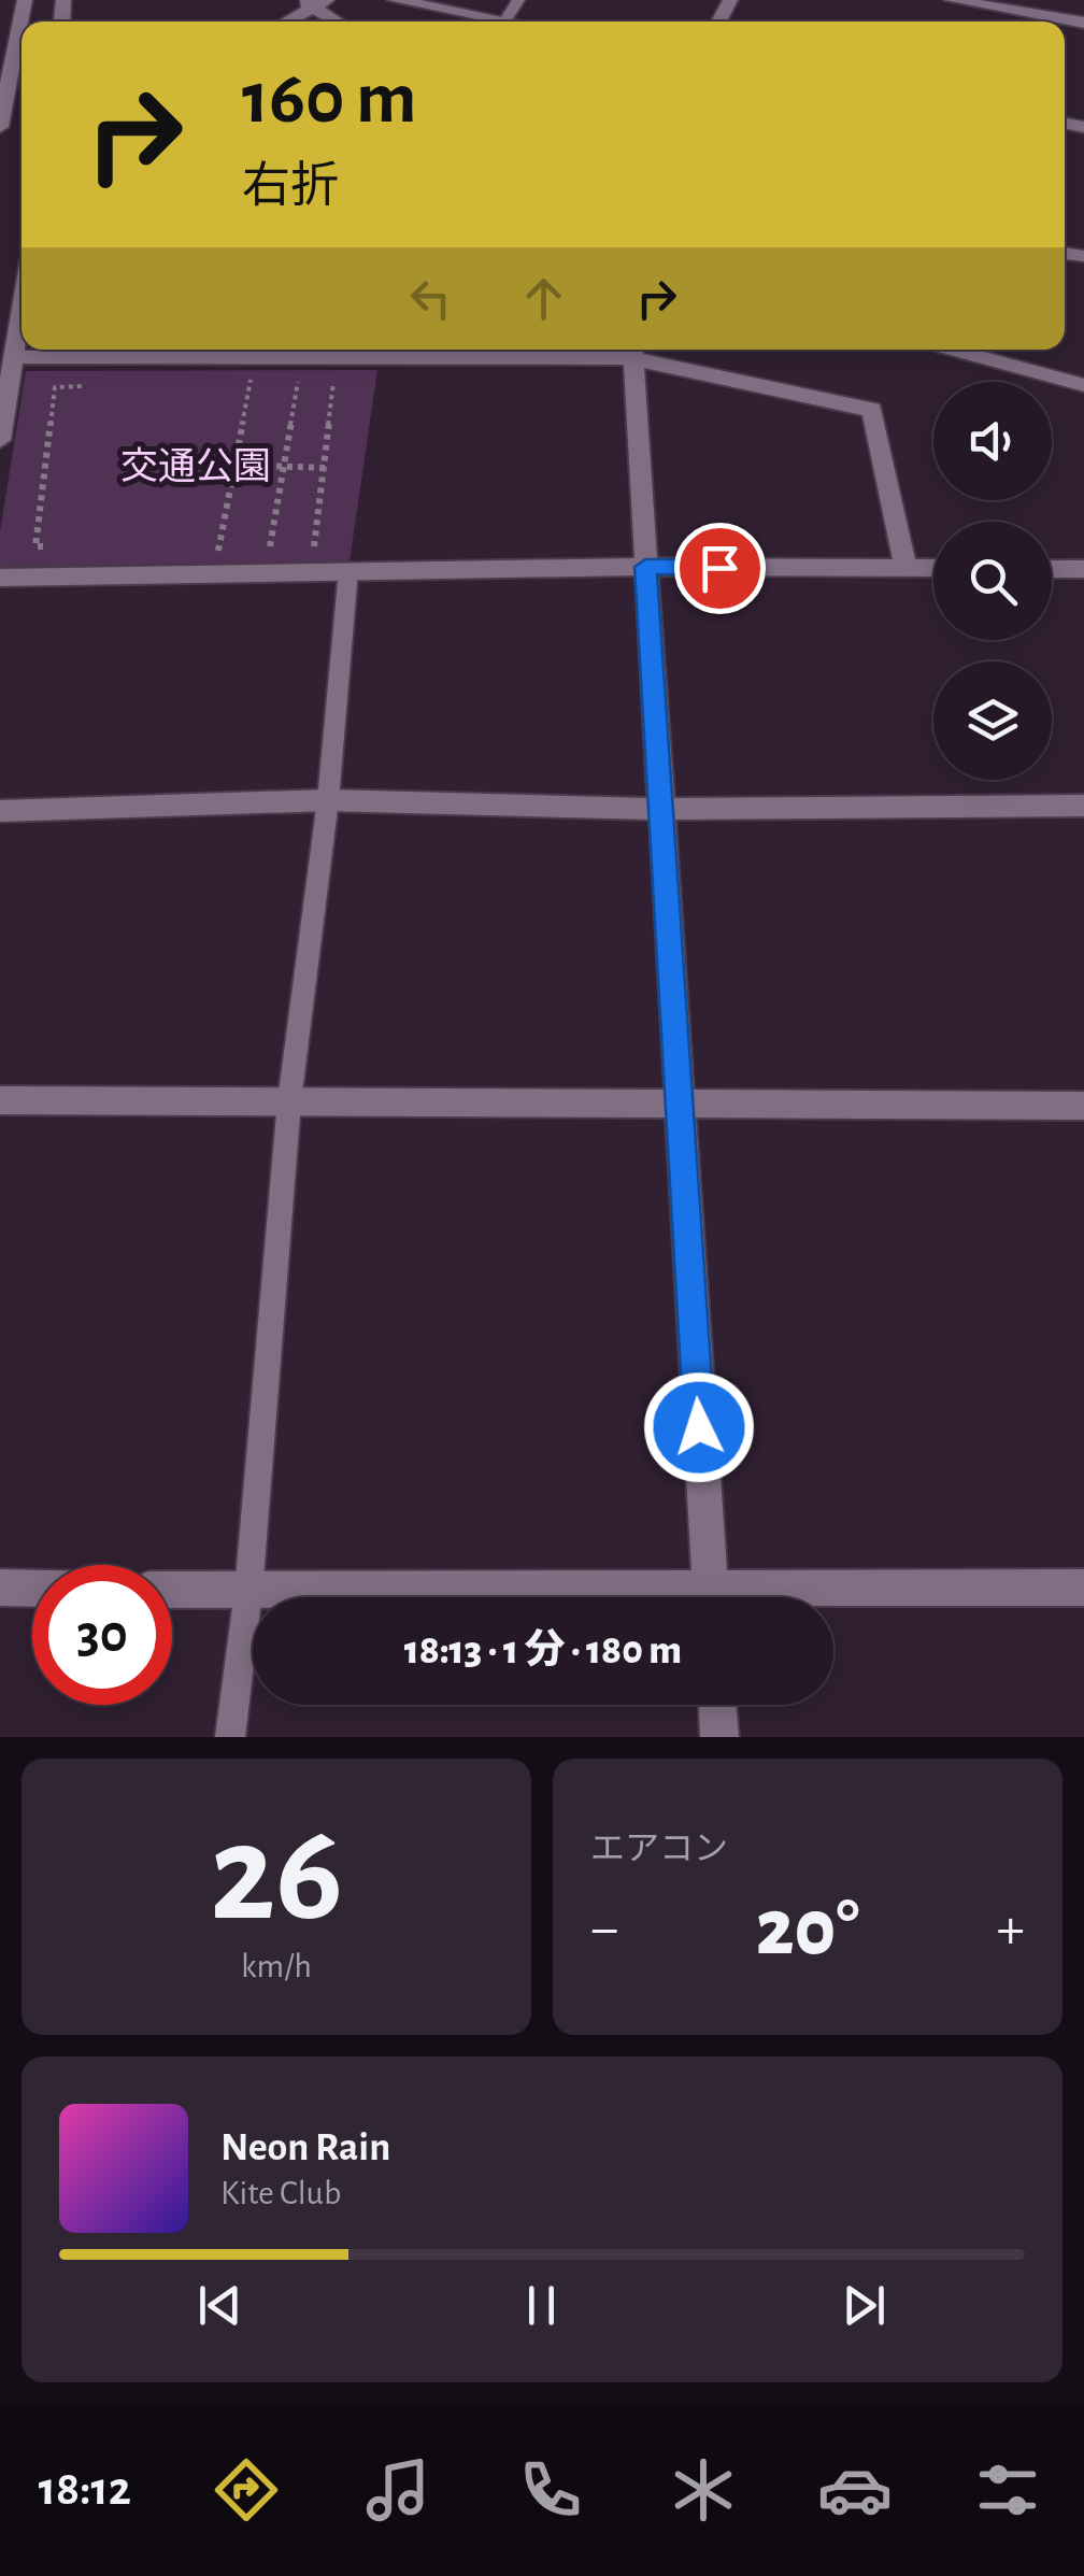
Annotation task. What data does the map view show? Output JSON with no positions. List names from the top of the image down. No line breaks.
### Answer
{"parks":["交通公園"],"page":{"turn":["160 m","右折"],"limit":"30","trip":"18:13 · 1 分 · 180 m","tile":[["26","km/h"],"エアコン"],"heat":["−","20°","+"],"song":["Neon Rain","Kite Club"],"tabs":"18:12"}}
